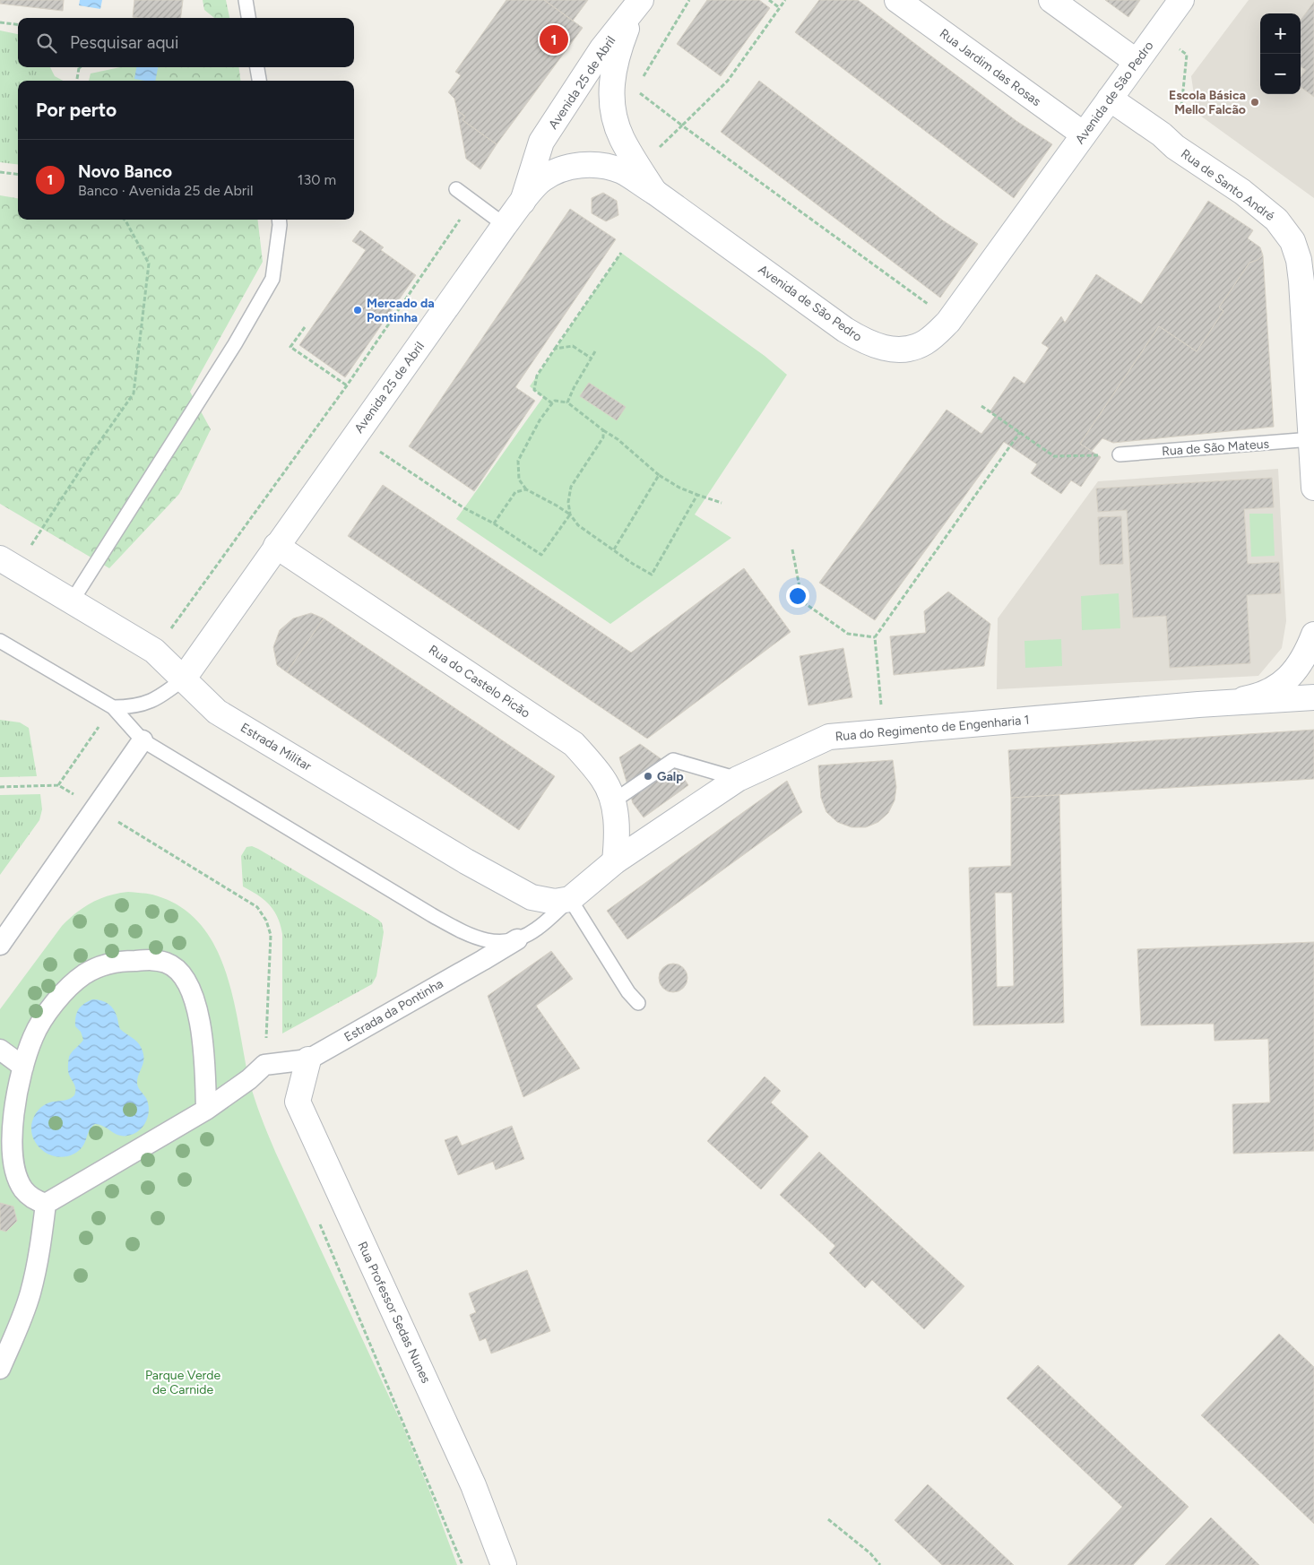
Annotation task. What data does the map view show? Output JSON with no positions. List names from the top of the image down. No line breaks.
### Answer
{"streets":{"main road":["Rua Jardim das Rosas","Avenida 25 de Abril","Avenida de São Pedro","Rua de Santo André","Rua do Castelo Picão","Rua do Regimento de Engenharia 1","Estrada Militar","Rua Professor Sedas Nunes"],"street":["Estrada da Pontinha"],"lane":["Rua de São Mateus"]},"crossings":[["Rua Jardim das Rosas","Avenida de São Pedro"],["Avenida 25 de Abril","Avenida de São Pedro"],["Avenida 25 de Abril","Rua do Castelo Picão"],["Avenida 25 de Abril","Estrada Militar"],["Avenida de São Pedro","Rua de Santo André"],["Rua de Santo André","Rua de São Mateus"],["Rua do Castelo Picão","Rua do Regimento de Engenharia 1"],["Rua do Regimento de Engenharia 1","Estrada Militar"],["Estrada da Pontinha","Rua Professor Sedas Nunes"]],"parks":["Parque Verde de Carnide"],"places":["Escola Básica Mello Falcão","Mercado da Pontinha","Galp"],"page":{"map_buttons":["+","−"],"search":"Pesquisar aqui","pins":"1","heading":"Por perto","list":[{"mark":"1","name":"Novo Banco","note":"Banco · Avenida 25 de Abril","value":"130 m"}]}}
